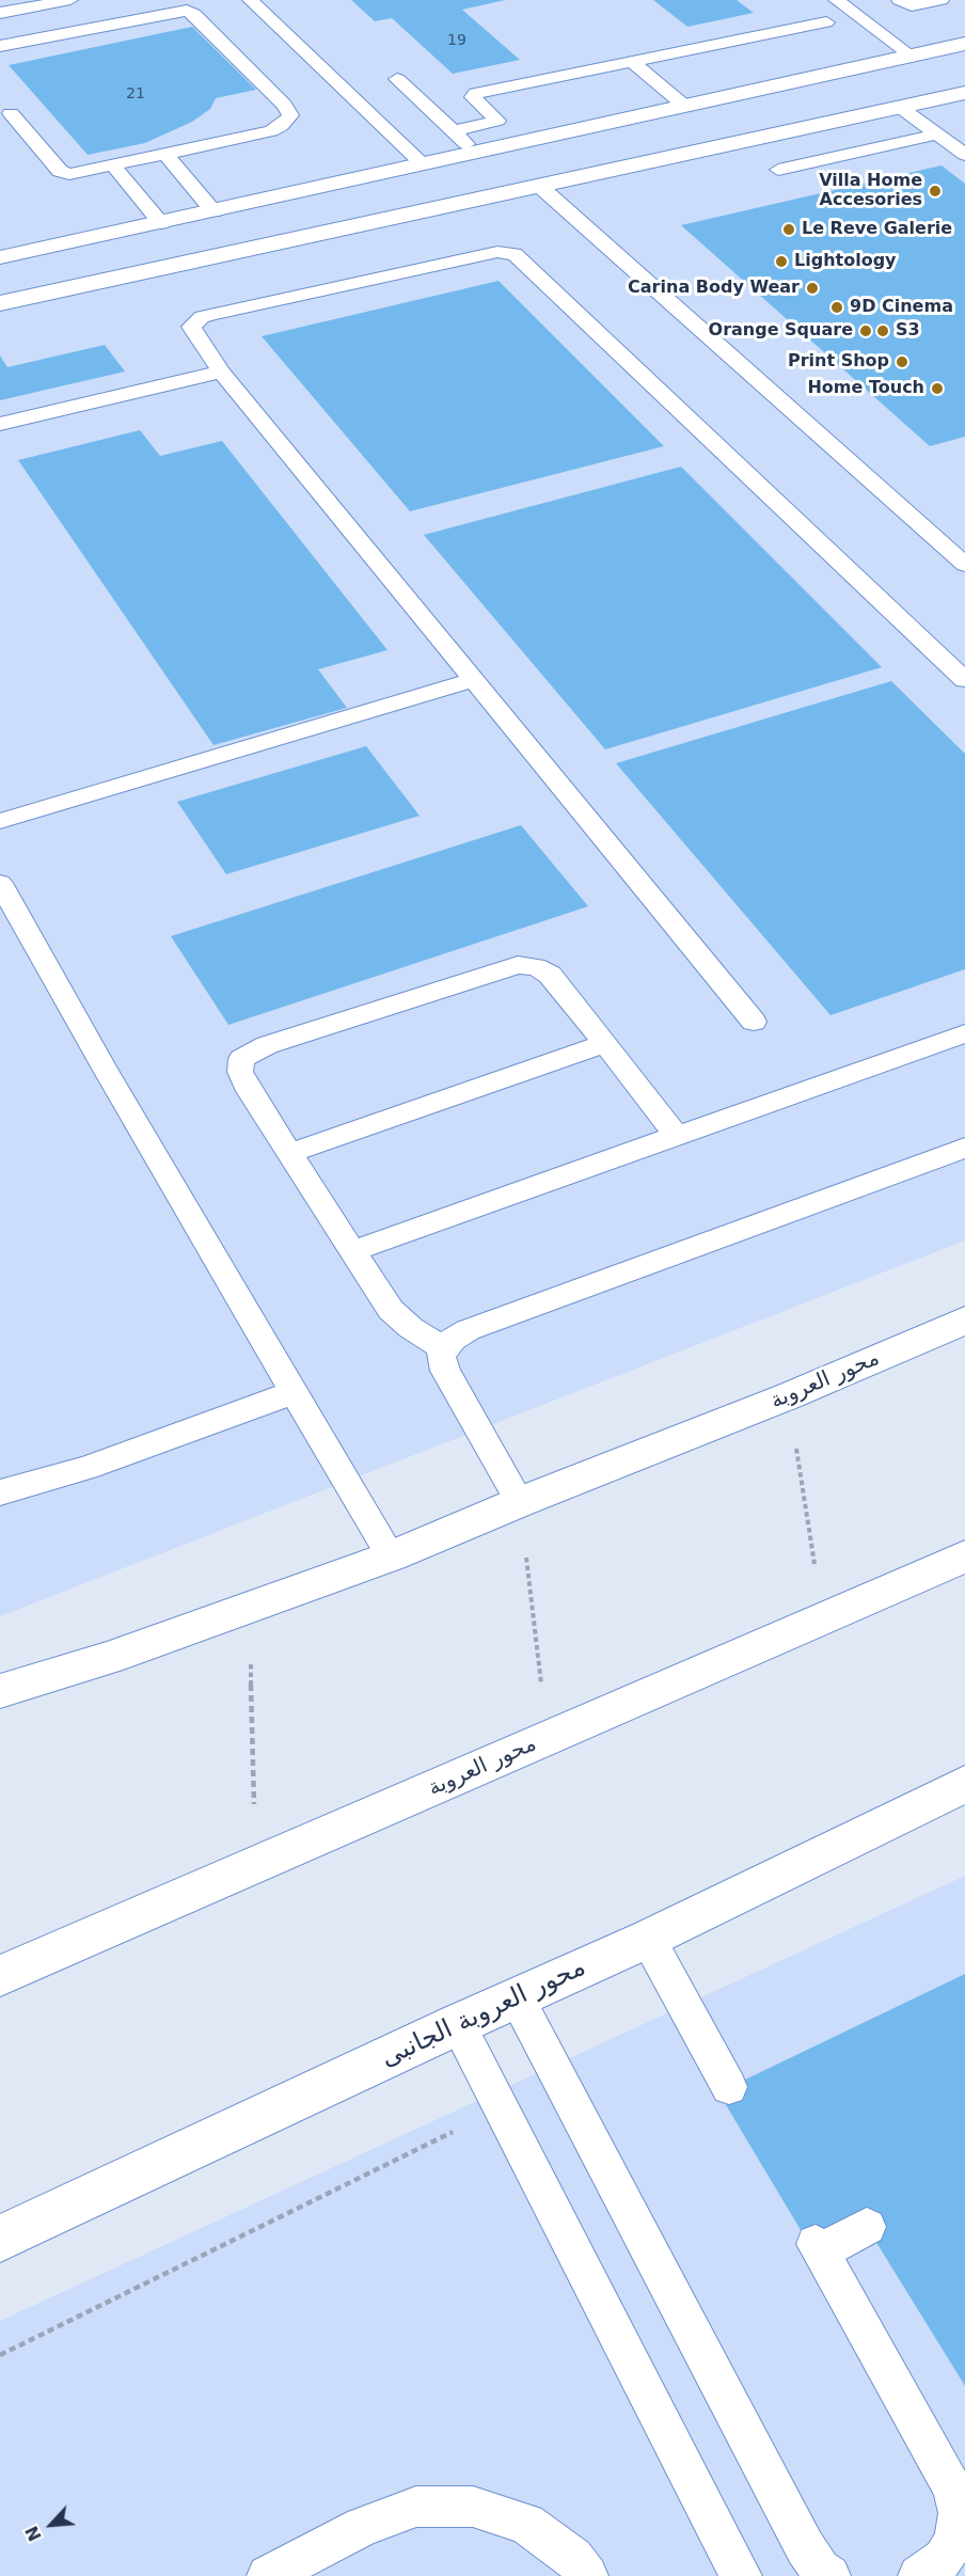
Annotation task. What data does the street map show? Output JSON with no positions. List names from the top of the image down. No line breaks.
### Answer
{"streets":{"street":["محور العروبة","محور العروبة الجانبى"]},"places":["Villa Home Accesories","Le Reve Galerie","Lightology","Carina Body Wear","9D Cinema","Orange Square","S3","Print Shop","Home Touch"],"house_numbers":["19","21"],"north":"bottom left"}
